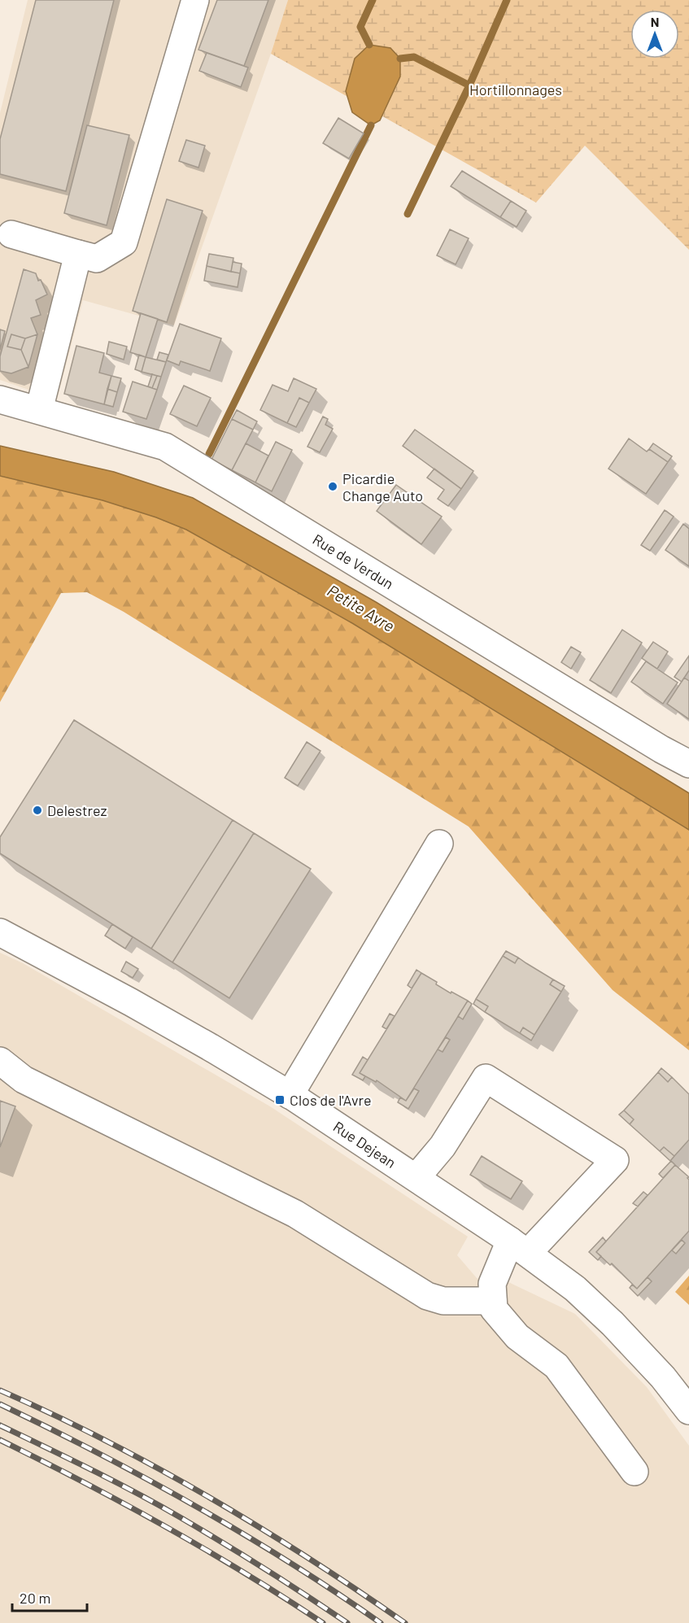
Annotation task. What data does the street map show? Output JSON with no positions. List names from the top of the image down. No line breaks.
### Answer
{"streets":{"street":["Rue de Verdun","Rue Dejean"]},"water":["Petite Avre"],"parks":["Hortillonnages"],"places":{"other":["Picardie Change Auto","Delestrez"],"transit":["Clos de l'Avre"]},"scale_bar":"20 m","north":"top"}
